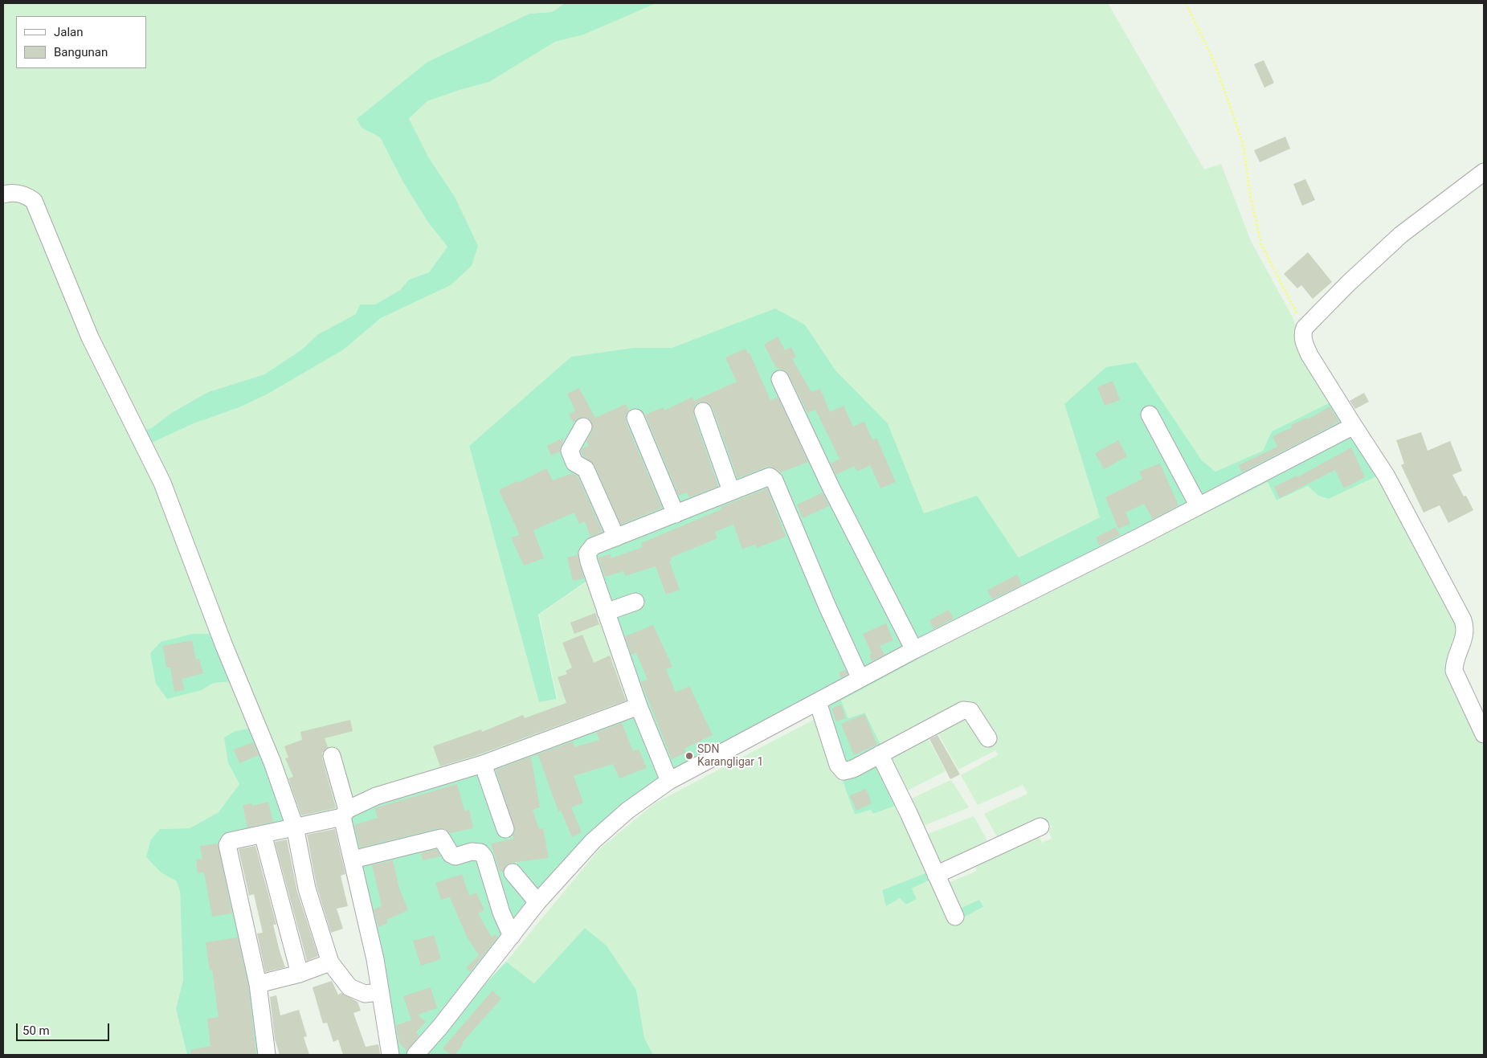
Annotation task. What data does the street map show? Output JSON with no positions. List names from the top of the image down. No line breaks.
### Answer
{"places":["SDN Karangligar 1"],"legend":["Jalan","Bangunan"],"scale_bar":"50 m"}
